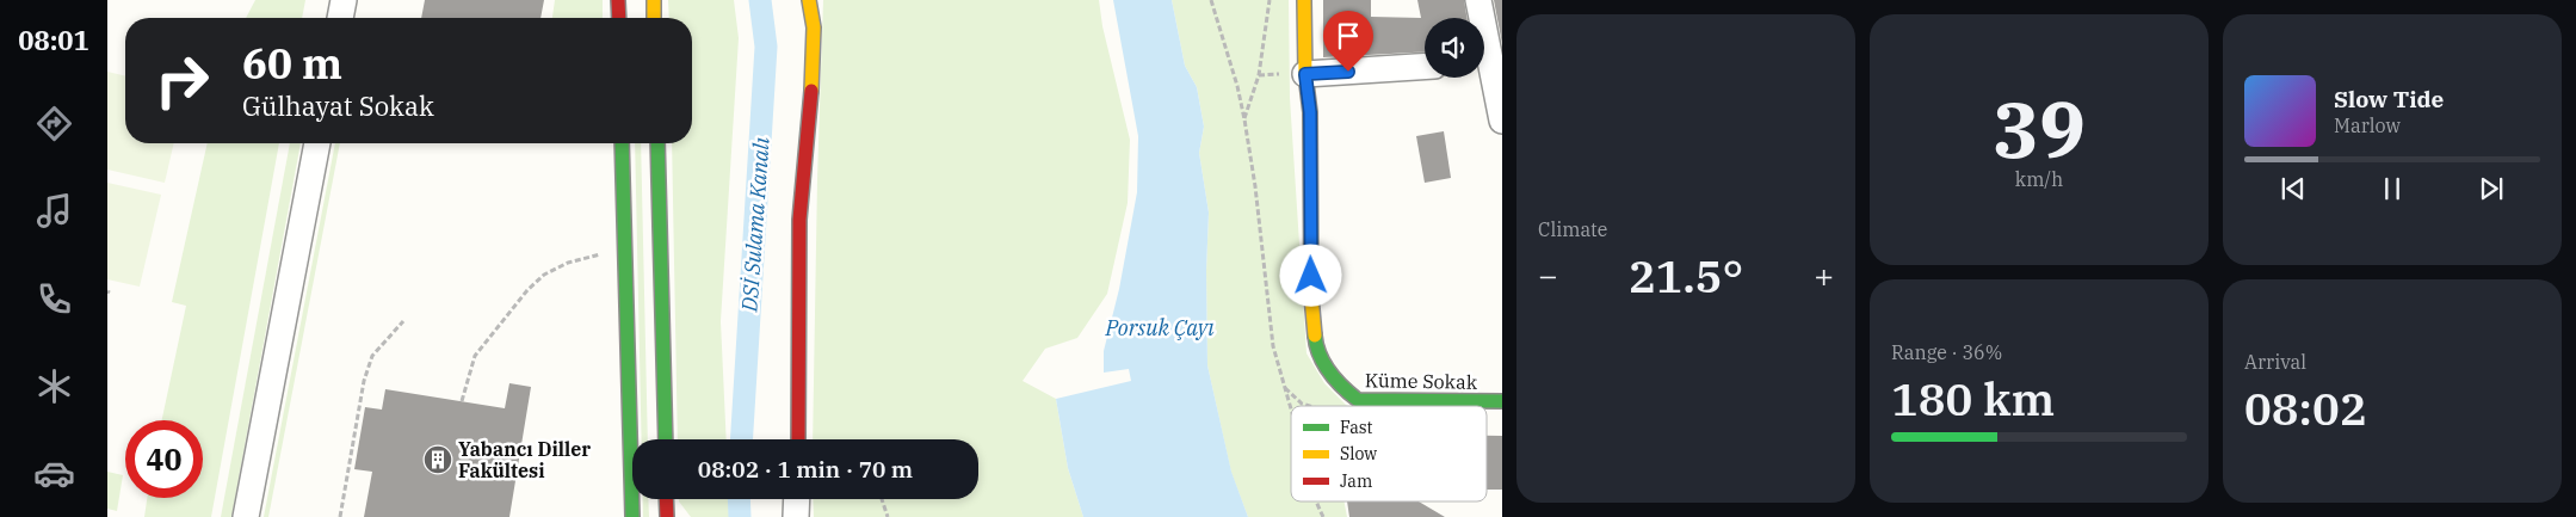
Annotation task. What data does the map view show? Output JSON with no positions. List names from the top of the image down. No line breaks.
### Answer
{"streets":{"street":["Küme Sokak"]},"water":["DSİ Sulama Kanalı","Porsuk Çayı"],"places":{"building":["Yabancı Diller Fakültesi"]},"legend":["Fast","Slow","Jam"],"page":{"tabs":"08:01","tile":["Climate",["39","km/h"],["Range · 36%","180 km"],["Arrival","08:02"]],"turn":["60 m","Gülhayat Sokak"],"song":["Slow Tide","Marlow"],"heat":["−","21.5°","+"],"limit":"40","trip":"08:02 · 1 min · 70 m"}}
